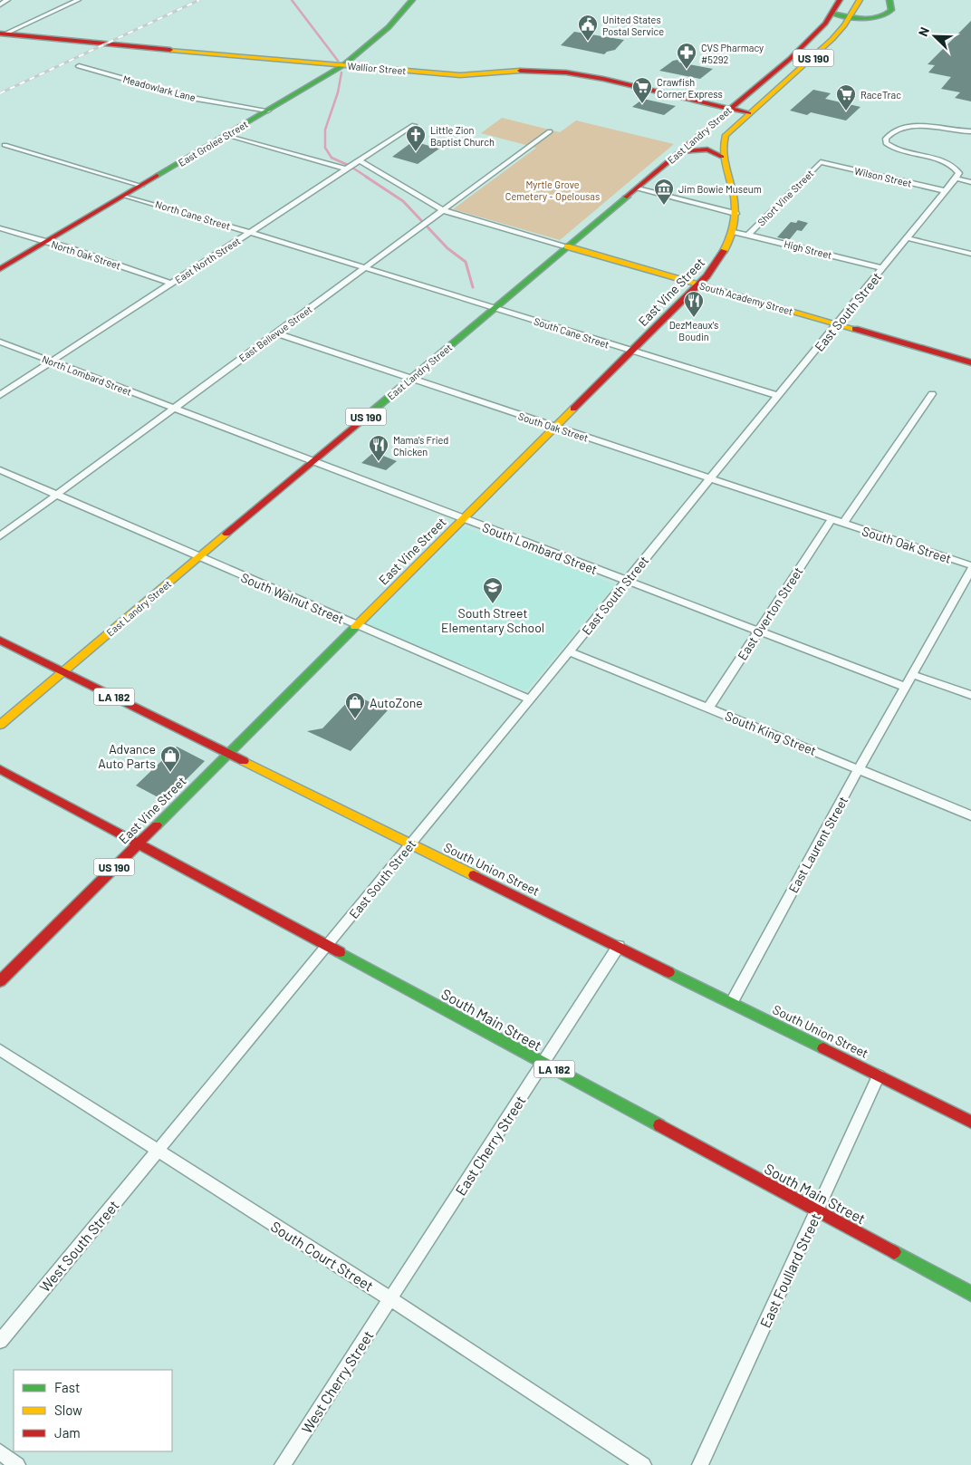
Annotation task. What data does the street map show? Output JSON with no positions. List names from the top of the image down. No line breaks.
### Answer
{"streets":{"main road":["US 190","Wallior Street","East Landry Street","East Grolee Street","East Vine Street","South Academy Street","LA 182","South Union Street","South Main Street"],"street":["Meadowlark Lane","Wilson Street","Short Vine Street","North Cane Street","High Street","North Oak Street","East North Street","East South Street","South Cane Street","East Bellevue Street","North Lombard Street","South Oak Street","South Lombard Street","South Walnut Street","East Overton Street","South King Street","East Laurent Street","East Cherry Street","West South Street","South Court Street","East Foullard Street","West Cherry Street"]},"crossings":[["US 190","Wallior Street"],["US 190","East Landry Street"],["US 190","East Vine Street"],["Wallior Street","East Landry Street"],["Wallior Street","East Grolee Street"],["Wallior Street","East Vine Street"],["Meadowlark Lane","East Grolee Street"],["East Landry Street","South Academy Street"],["East Landry Street","South Cane Street"],["East Landry Street","South Oak Street"],["East Landry Street","South Lombard Street"],["East Landry Street","South Walnut Street"],["East Landry Street","South Union Street"],["East Grolee Street","North Cane Street"],["East Grolee Street","North Oak Street"],["Wilson Street","Short Vine Street"],["Wilson Street","East South Street"],["Short Vine Street","High Street"],["North Cane Street","East North Street"],["North Cane Street","South Cane Street"],["North Cane Street","East Bellevue Street"],["High Street","East Vine Street"],["High Street","East South Street"],["North Oak Street","East North Street"],["East North Street","South Academy Street"],["East North Street","North Lombard Street"],["East Vine Street","South Academy Street"],["East Vine Street","South Cane Street"],["East Vine Street","South Oak Street"],["East Vine Street","South Lombard Street"],["East Vine Street","South Walnut Street"],["East Vine Street","South Union Street"],["East Vine Street","South Main Street"],["South Academy Street","East South Street"],["South Academy Street","East Bellevue Street"],["East South Street","South Cane Street"],["East South Street","South Oak Street"],["East South Street","South Lombard Street"],["East South Street","South Walnut Street"],["East South Street","South King Street"],["East South Street","South Union Street"],["East South Street","South Main Street"],["East South Street","West South Street"],["East South Street","South Court Street"],["South Cane Street","East Bellevue Street"],["East Bellevue Street","North Lombard Street"],["East Bellevue Street","South Oak Street"],["East Bellevue Street","South Lombard Street"],["East Bellevue Street","South Walnut Street"],["North Lombard Street","South Lombard Street"],["South Oak Street","East Overton Street"],["South Lombard Street","East Overton Street"],["South Lombard Street","East Laurent Street"],["East Overton Street","South King Street"],["South King Street","East Laurent Street"],["East Laurent Street","South Union Street"],["South Union Street","East Cherry Street"],["South Union Street","East Foullard Street"],["South Main Street","East Cherry Street"],["South Main Street","East Foullard Street"],["East Cherry Street","South Court Street"],["East Cherry Street","West Cherry Street"],["West South Street","South Court Street"],["South Court Street","West Cherry Street"]],"parks":["Myrtle Grove Cemetery - Opelousas"],"places":{"public building":["United States Postal Service"],"pharmacy":["CVS Pharmacy #5292"],"supermarket":["Crawfish Corner Express","RaceTrac"],"church":["Little Zion Baptist Church"],"museum":["Jim Bowie Museum"],"restaurant":["DezMeaux's Boudin","Mama's Fried Chicken"],"school or university":["South Street Elementary School"],"shop":["AutoZone","Advance Auto Parts"]},"legend":["Fast","Slow","Jam"],"north":"top left"}
